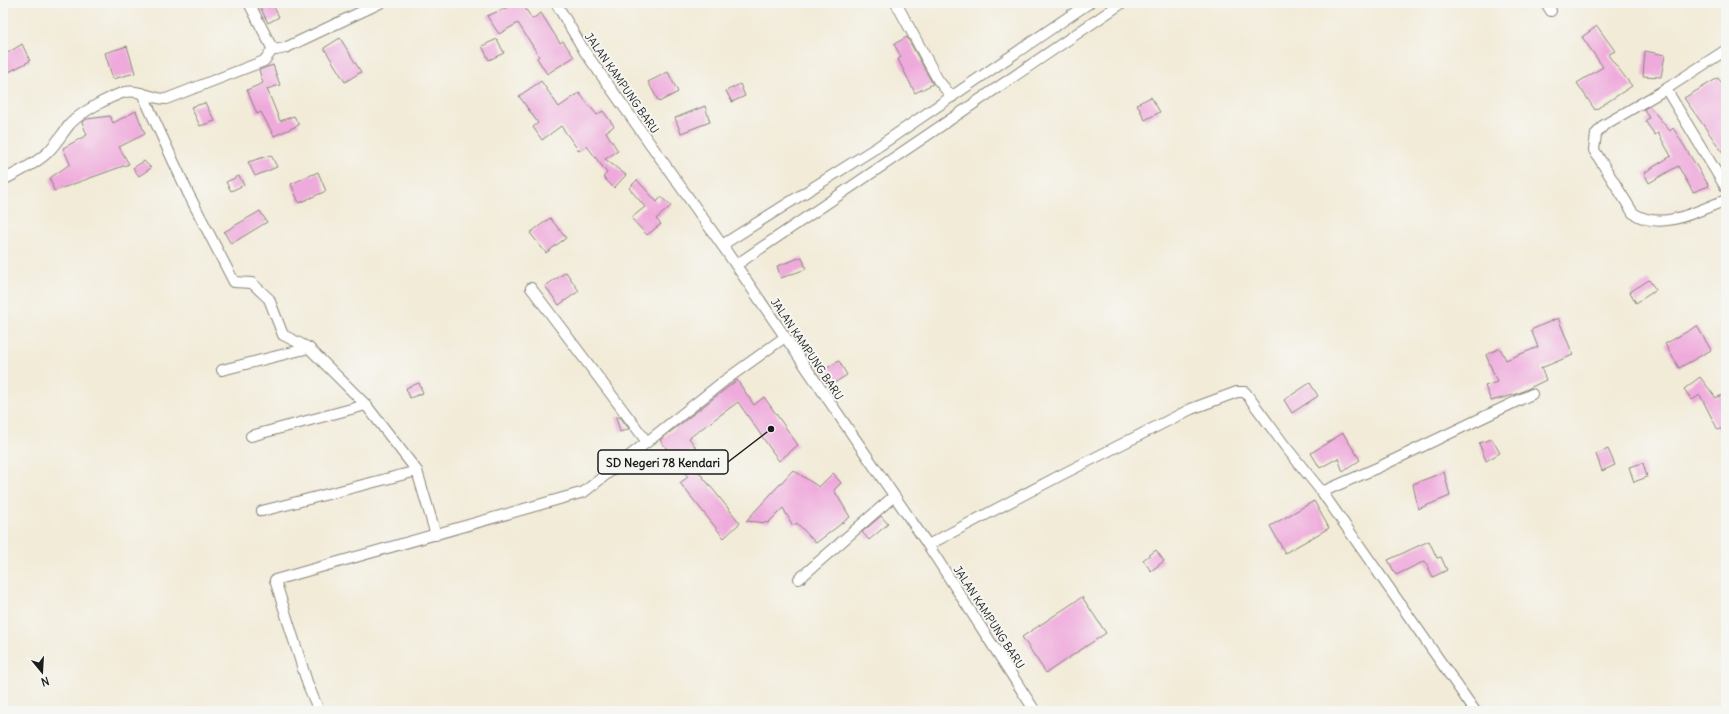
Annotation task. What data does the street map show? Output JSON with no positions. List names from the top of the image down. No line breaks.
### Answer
{"streets":{"street":["JALAN KAMPUNG BARU"]},"places":["SD Negeri 78 Kendari"],"north":"bottom"}
